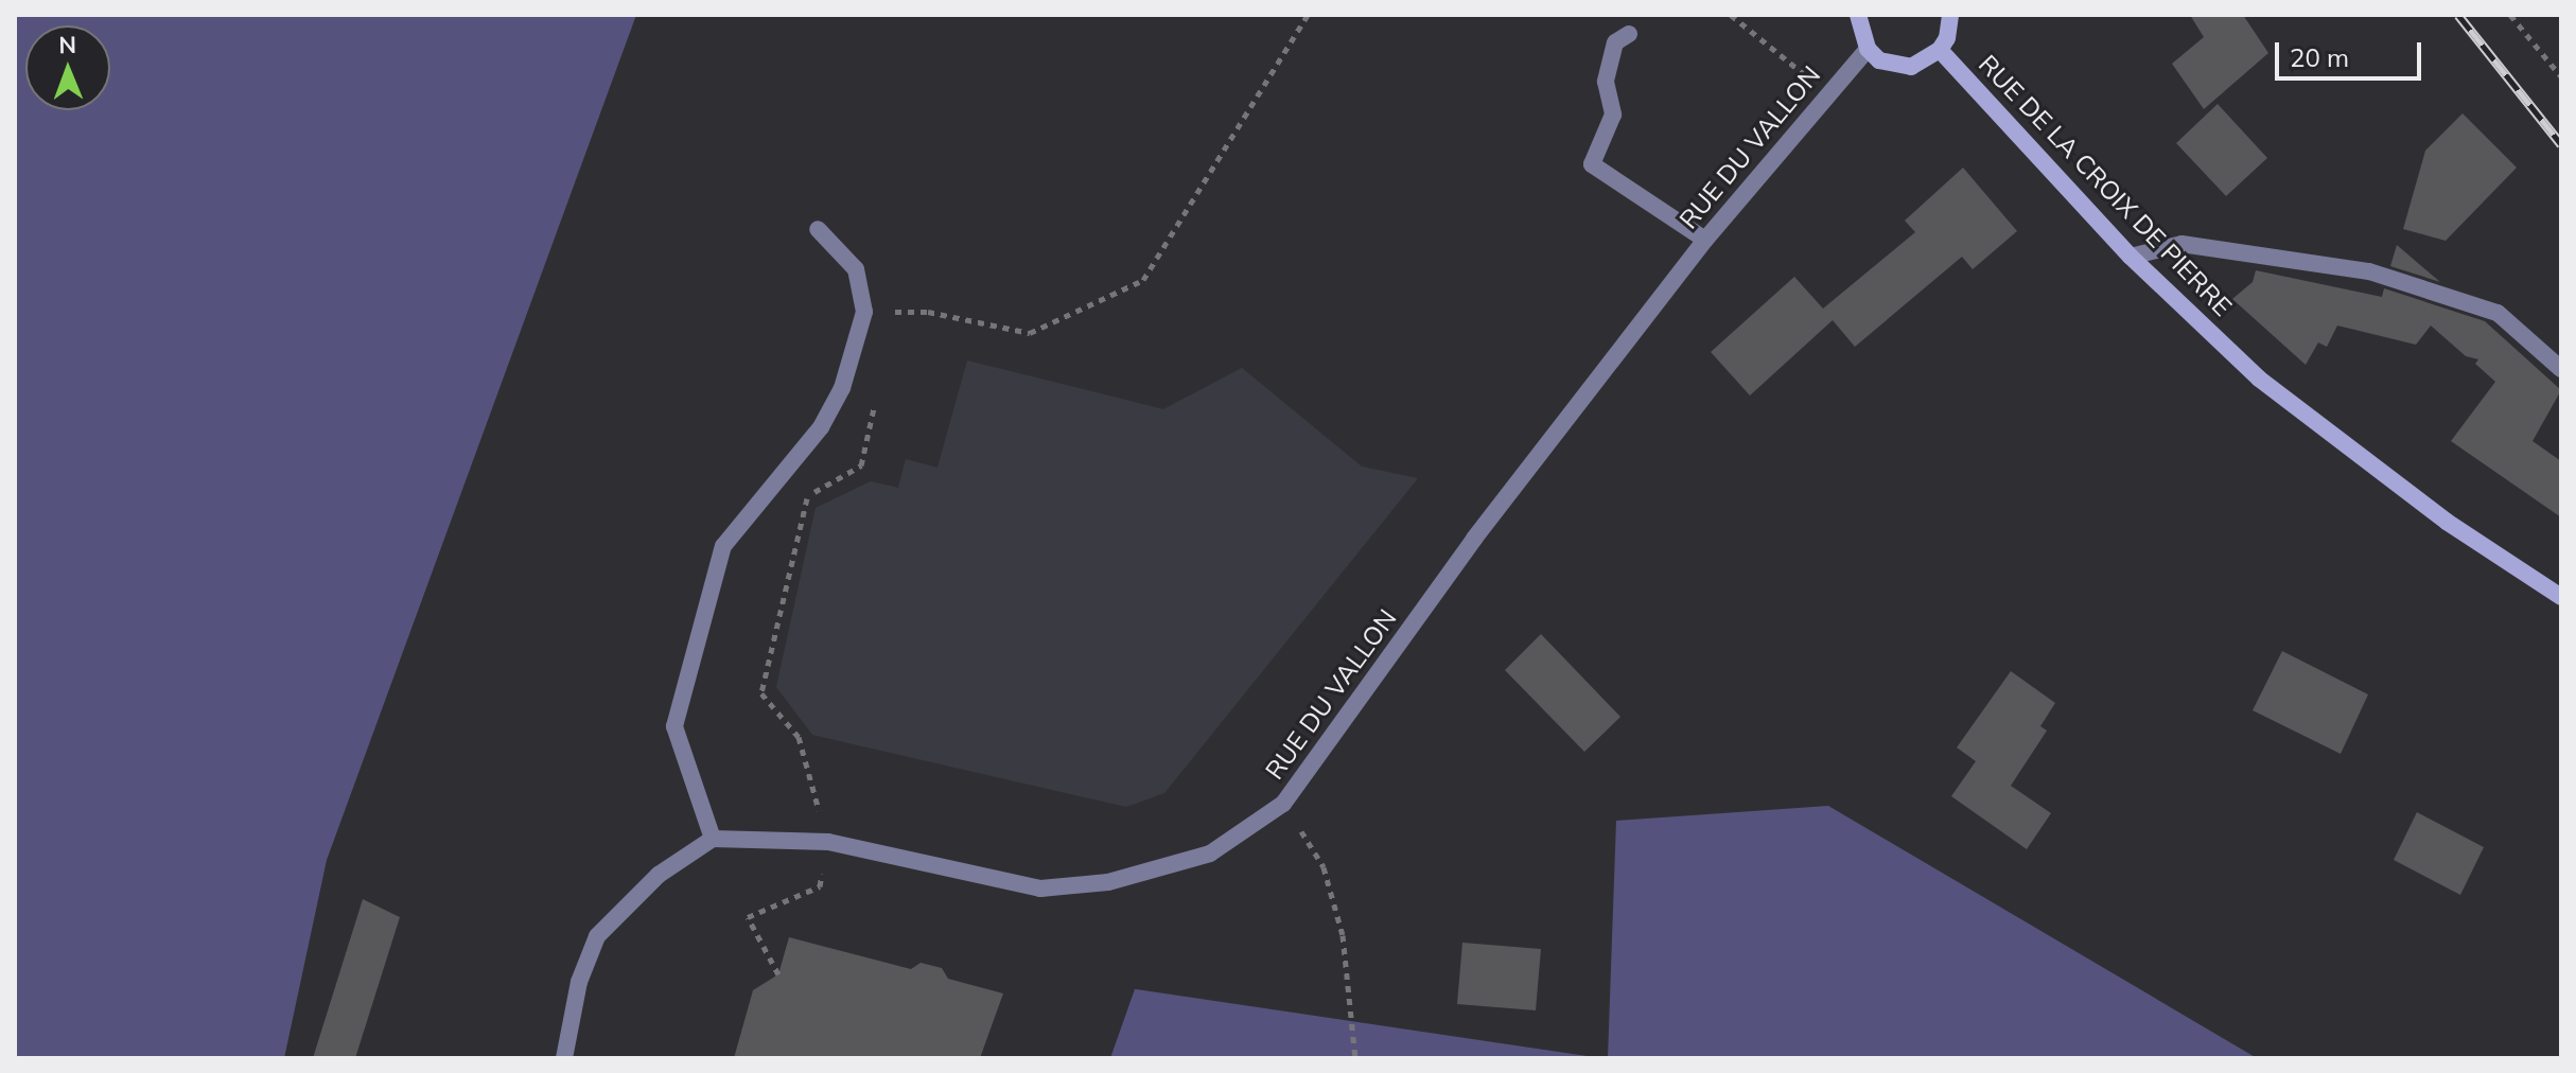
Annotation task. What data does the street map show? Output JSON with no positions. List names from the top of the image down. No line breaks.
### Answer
{"streets":{"main road":["RUE DE LA CROIX DE PIERRE"],"street":["RUE DU VALLON"]},"scale_bar":"20 m","north":"top"}
